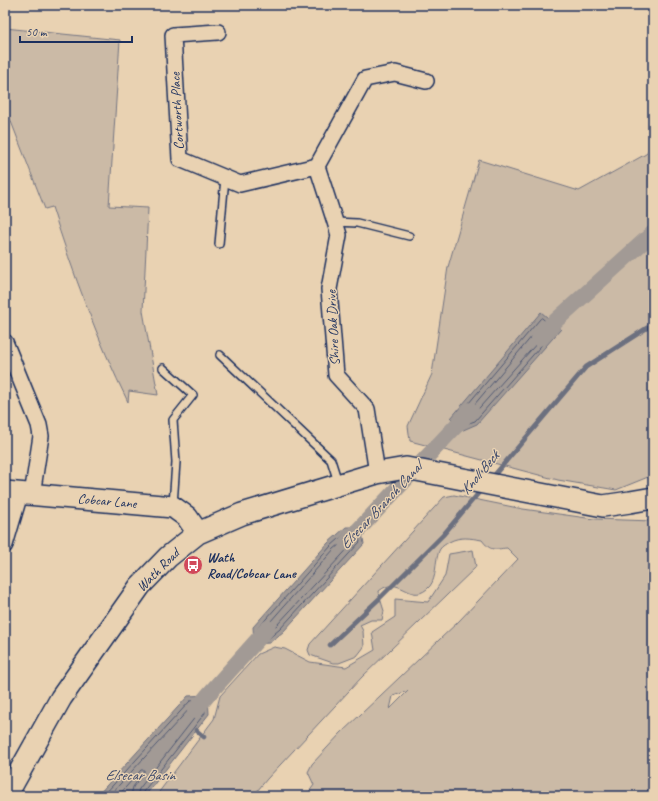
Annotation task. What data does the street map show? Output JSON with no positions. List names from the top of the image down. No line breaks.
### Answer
{"streets":{"main road":["Cobcar Lane","Wath Road"],"street":["Cortworth Place","Shire Oak Drive"]},"crossings":[["Cortworth Place","Shire Oak Drive"],["Shire Oak Drive","Wath Road"]],"water":["Knoll Beck","Elsecar Branch Canal","Elsecar Basin"],"places":{"bus stop":["Wath Road/Cobcar Lane"]},"scale_bar":"50 m"}
